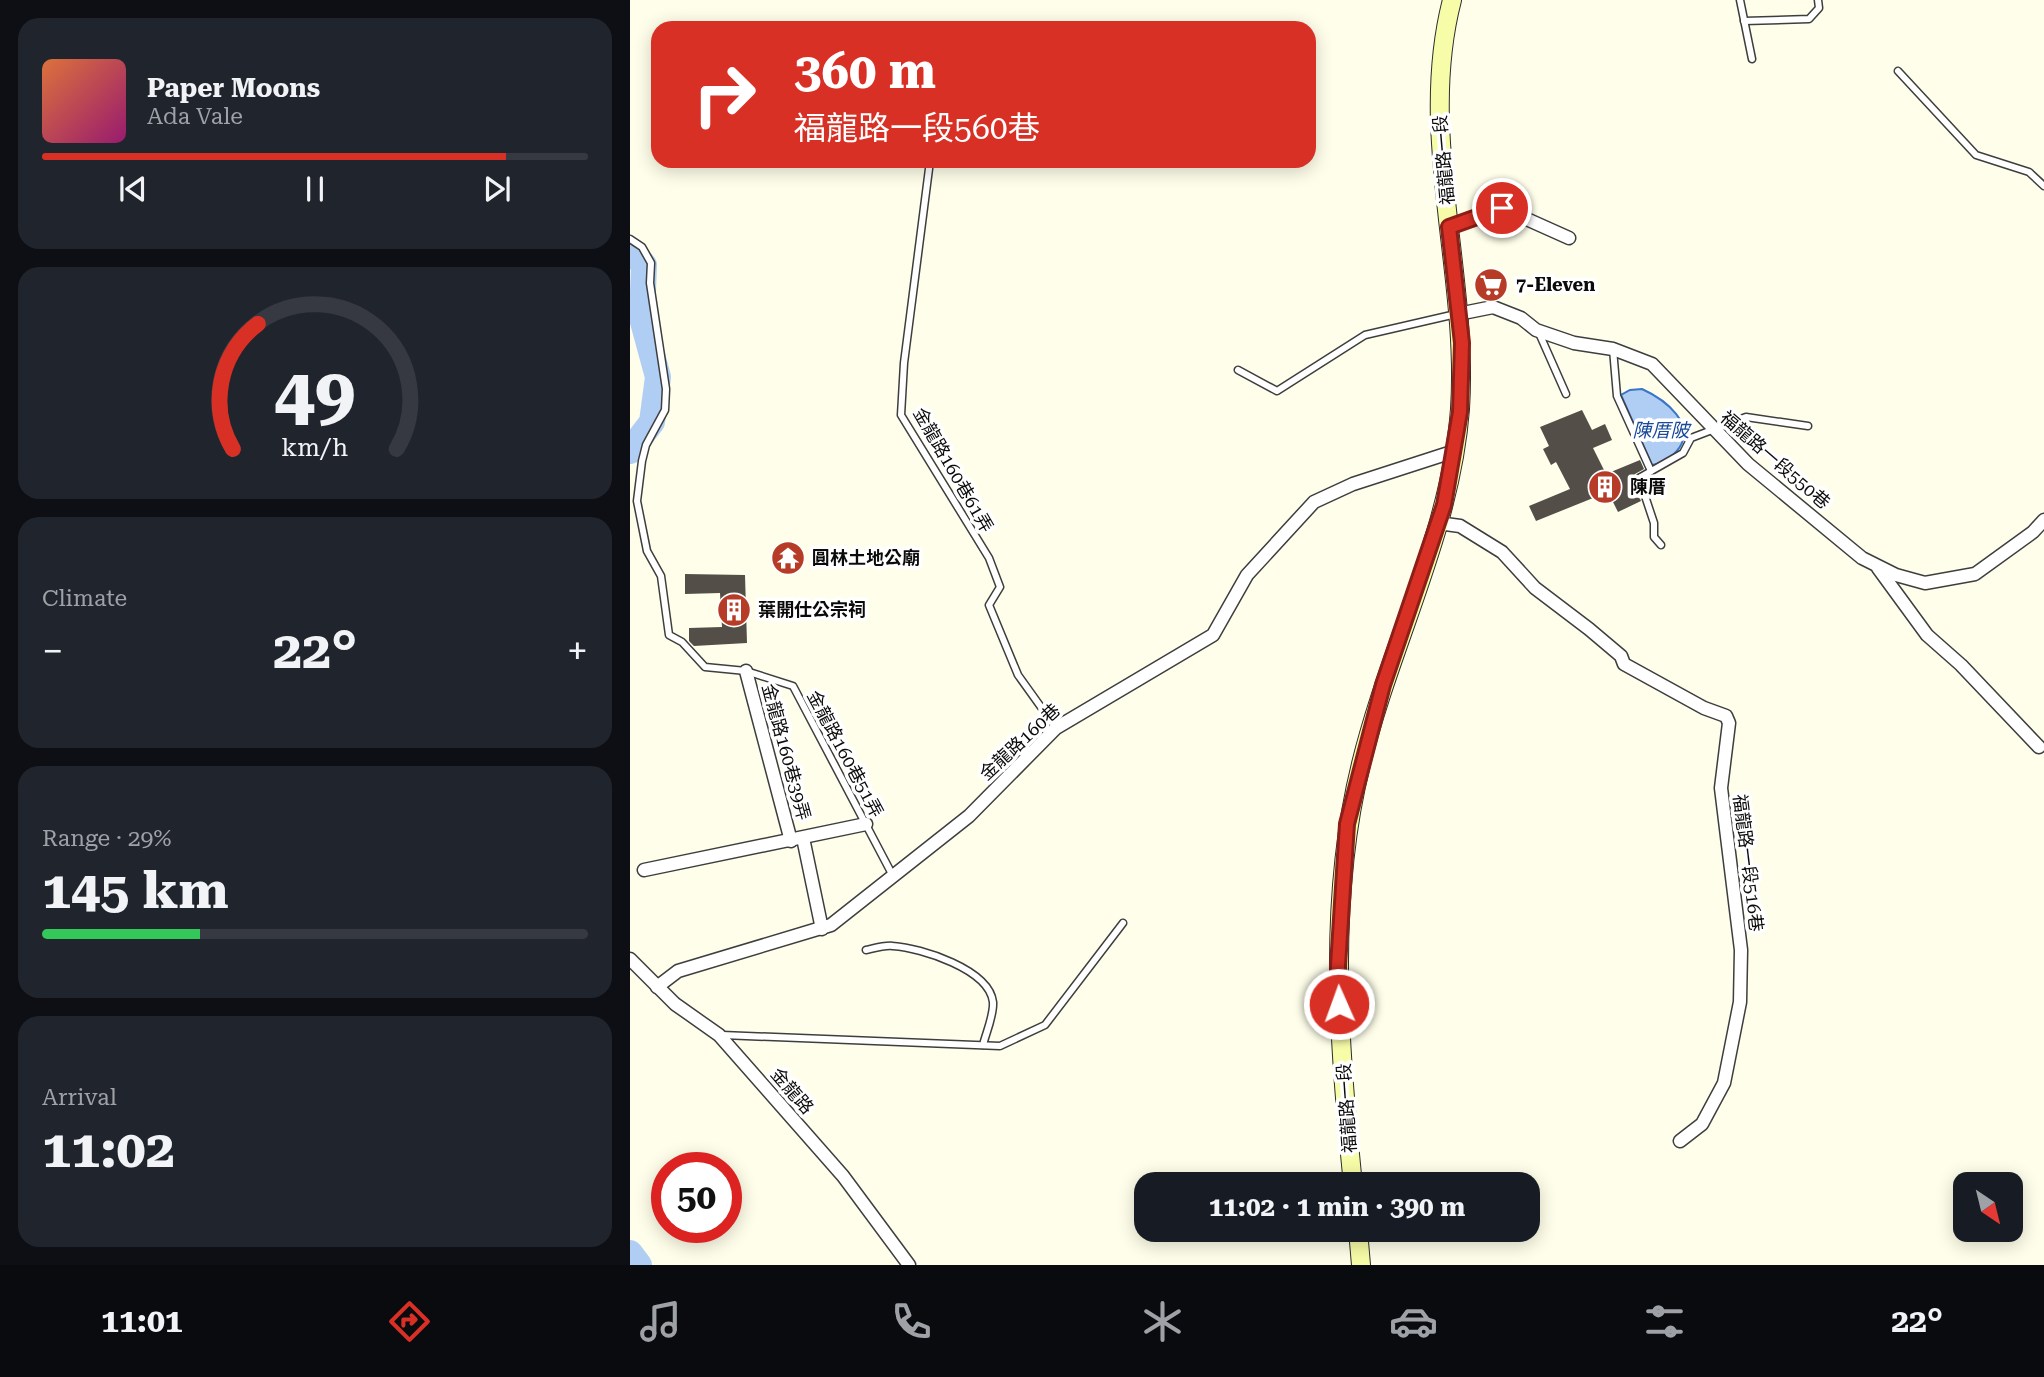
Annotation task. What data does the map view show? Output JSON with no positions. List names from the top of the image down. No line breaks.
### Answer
{"streets":{"main road":["福龍路一段"],"street":["福龍路一段550巷","金龍路160巷","金龍路160巷39弄","福龍路一段516巷","金龍路"],"lane":["金龍路160巷61弄","金龍路160巷51弄"]},"crossings":[["福龍路一段","福龍路一段550巷"],["福龍路一段","金龍路160巷"],["福龍路一段","福龍路一段516巷"],["金龍路160巷61弄","金龍路160巷"],["金龍路160巷","金龍路160巷39弄"],["金龍路160巷","金龍路160巷51弄"],["金龍路160巷","金龍路"],["金龍路160巷39弄","金龍路160巷51弄"]],"water":["陳厝陂"],"places":{"supermarket":["7-Eleven"],"building":["陳厝","葉開仕公宗祠"],"temple":["圓林土地公廟"]},"north":"bottom right","page":{"turn":["360 m","福龍路一段560巷"],"song":["Paper Moons","Ada Vale"],"tile":["Climate",["Range · 29%","145 km"],["Arrival","11:02"]],"heat":["−","22°","+"],"limit":"50","trip":"11:02 · 1 min · 390 m","tabs":["11:01","22°"],"gauge":["49","km/h"]}}
